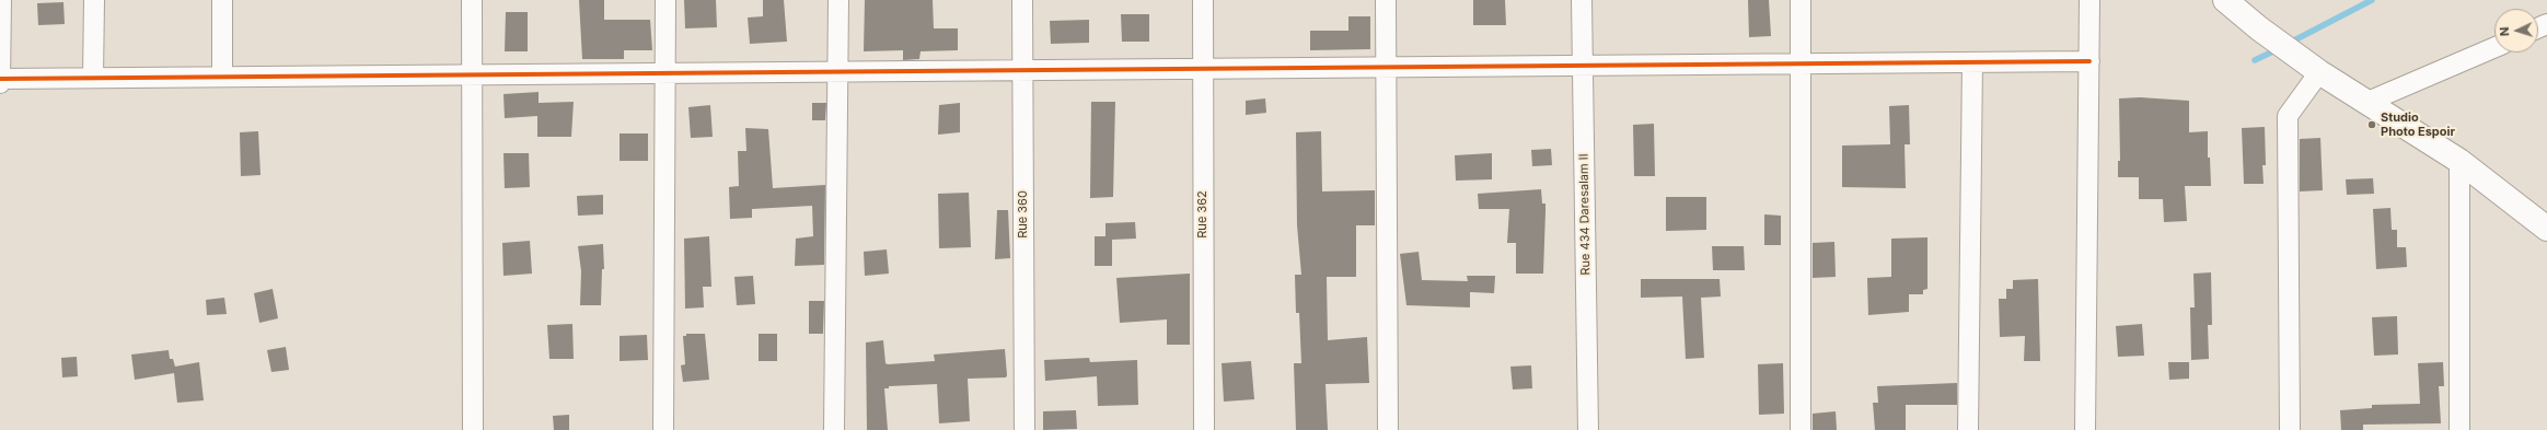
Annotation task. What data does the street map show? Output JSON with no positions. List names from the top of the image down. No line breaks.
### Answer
{"streets":{"street":["Rue 360","Rue 362","Rue 434 Daresalam II"]},"places":["Studio Photo Espoir"],"north":"left"}
